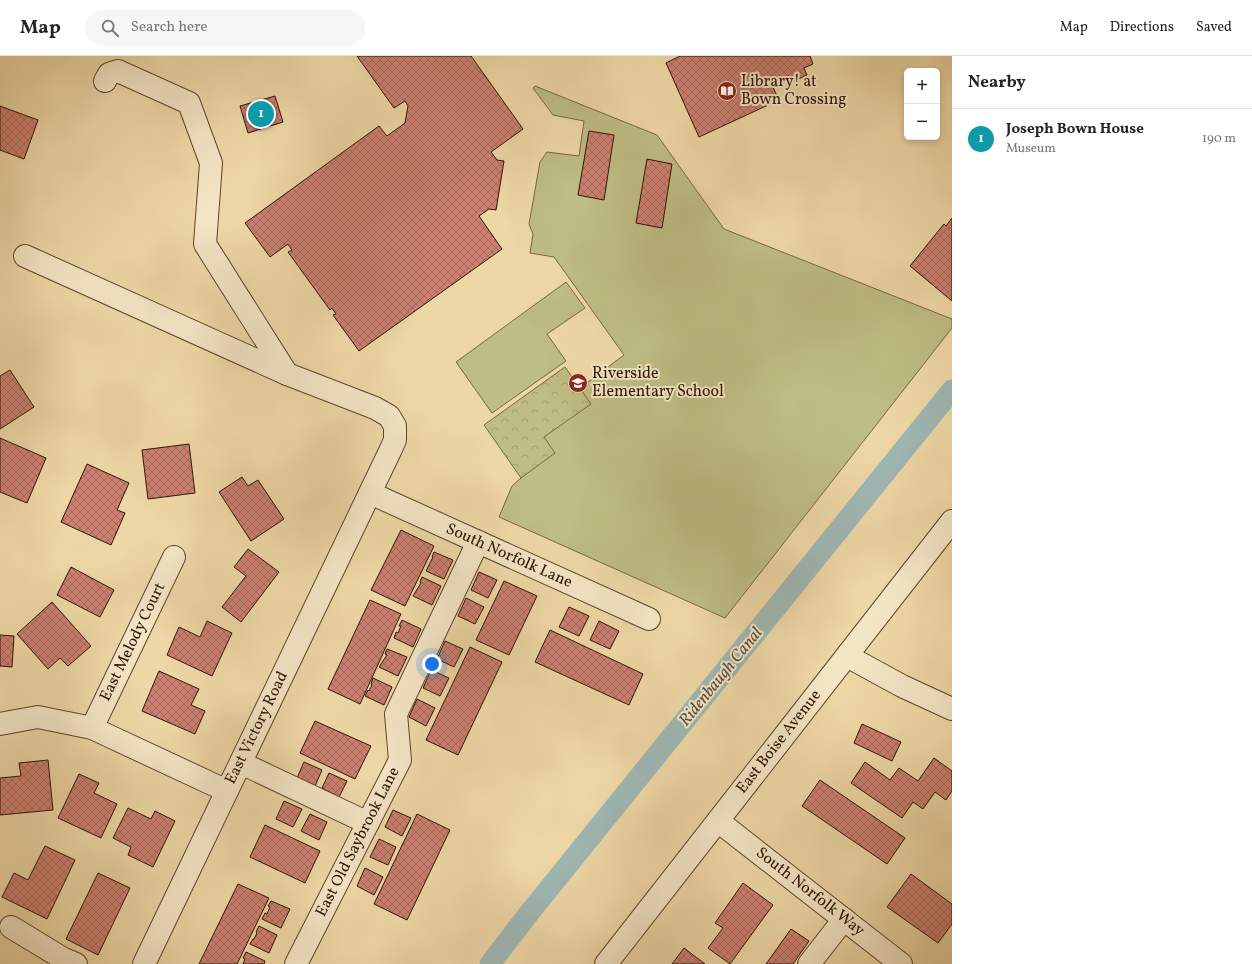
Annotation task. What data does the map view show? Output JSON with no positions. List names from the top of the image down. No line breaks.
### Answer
{"streets":{"street":["South Norfolk Lane","East Melody Court","East Victory Road","East Boise Avenue","East Old Saybrook Lane","South Norfolk Way"]},"crossings":[["South Norfolk Lane","East Victory Road"],["South Norfolk Lane","East Old Saybrook Lane"],["East Boise Avenue","South Norfolk Way"]],"water":["Ridenbaugh Canal"],"places":{"library":["Library! at Bown Crossing"],"school or university":["Riverside Elementary School"]},"page":{"header":"Map","search":"Search here","nav":["Map","Directions","Saved"],"heading":"Nearby","map_buttons":["+","−"],"pins":"1","list":[{"mark":"1","name":"Joseph Bown House","note":"Museum","value":"190 m"}]}}
